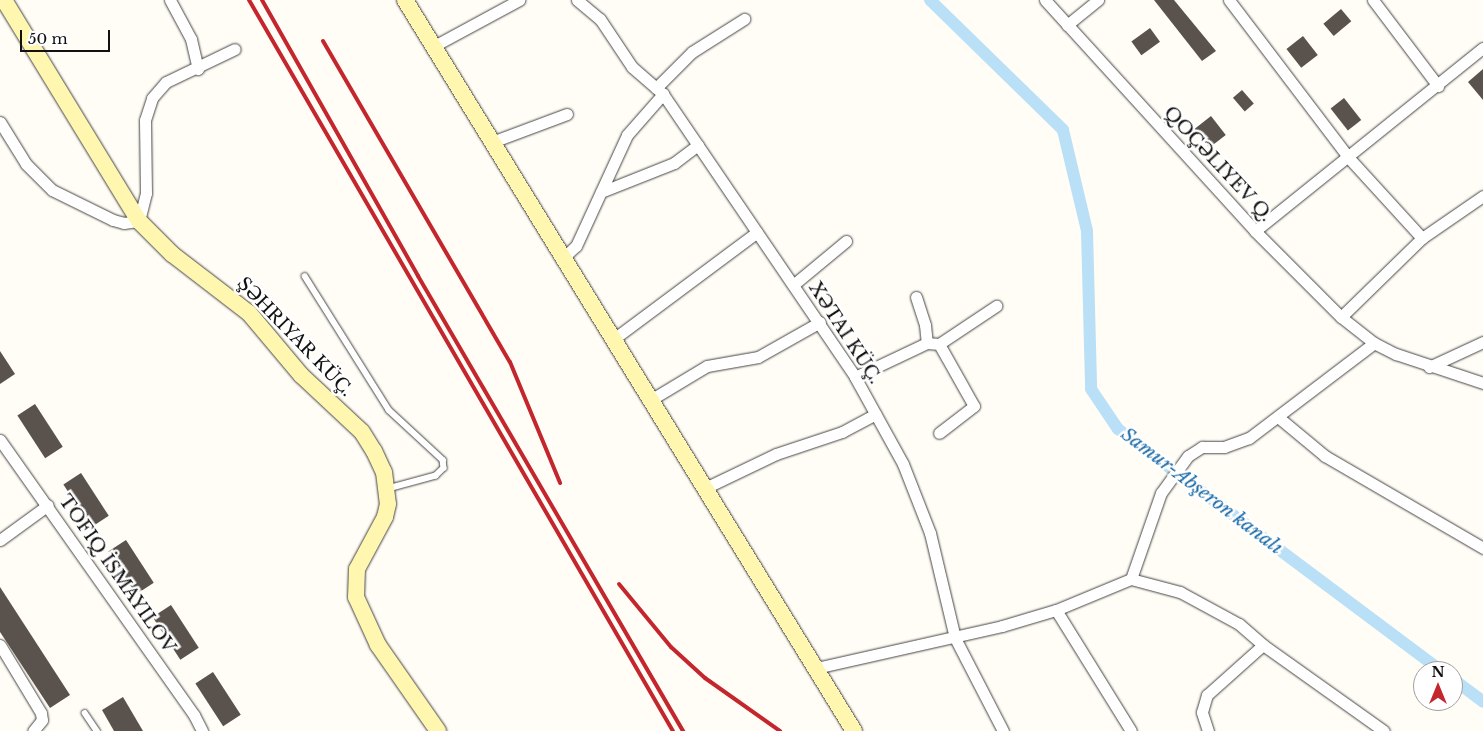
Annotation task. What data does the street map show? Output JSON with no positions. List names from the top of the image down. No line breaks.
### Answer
{"streets":{"street":["QOÇƏLIYEV Q.","XƏTAI KÜÇ.","ŞƏHRIYAR KÜÇ."]},"water":["Samur-Abşeron kanalı"],"scale_bar":"50 m","north":"top"}
